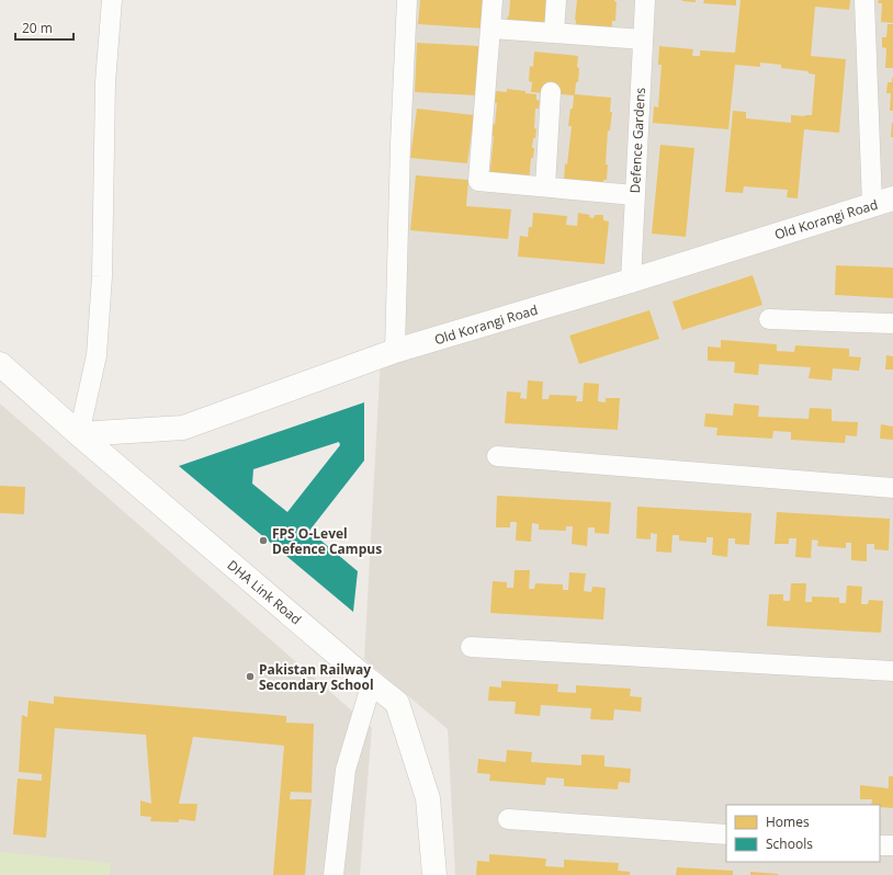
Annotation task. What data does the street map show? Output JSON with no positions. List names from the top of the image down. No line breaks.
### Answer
{"streets":{"street":["Defence Gardens","Old Korangi Road","DHA Link Road"]},"crossings":[["Defence Gardens","Old Korangi Road"],["Old Korangi Road","DHA Link Road"]],"places":["FPS O-Level Defence Campus","Pakistan Railway Secondary School"],"legend":["Homes","Schools"],"scale_bar":"20 m"}
